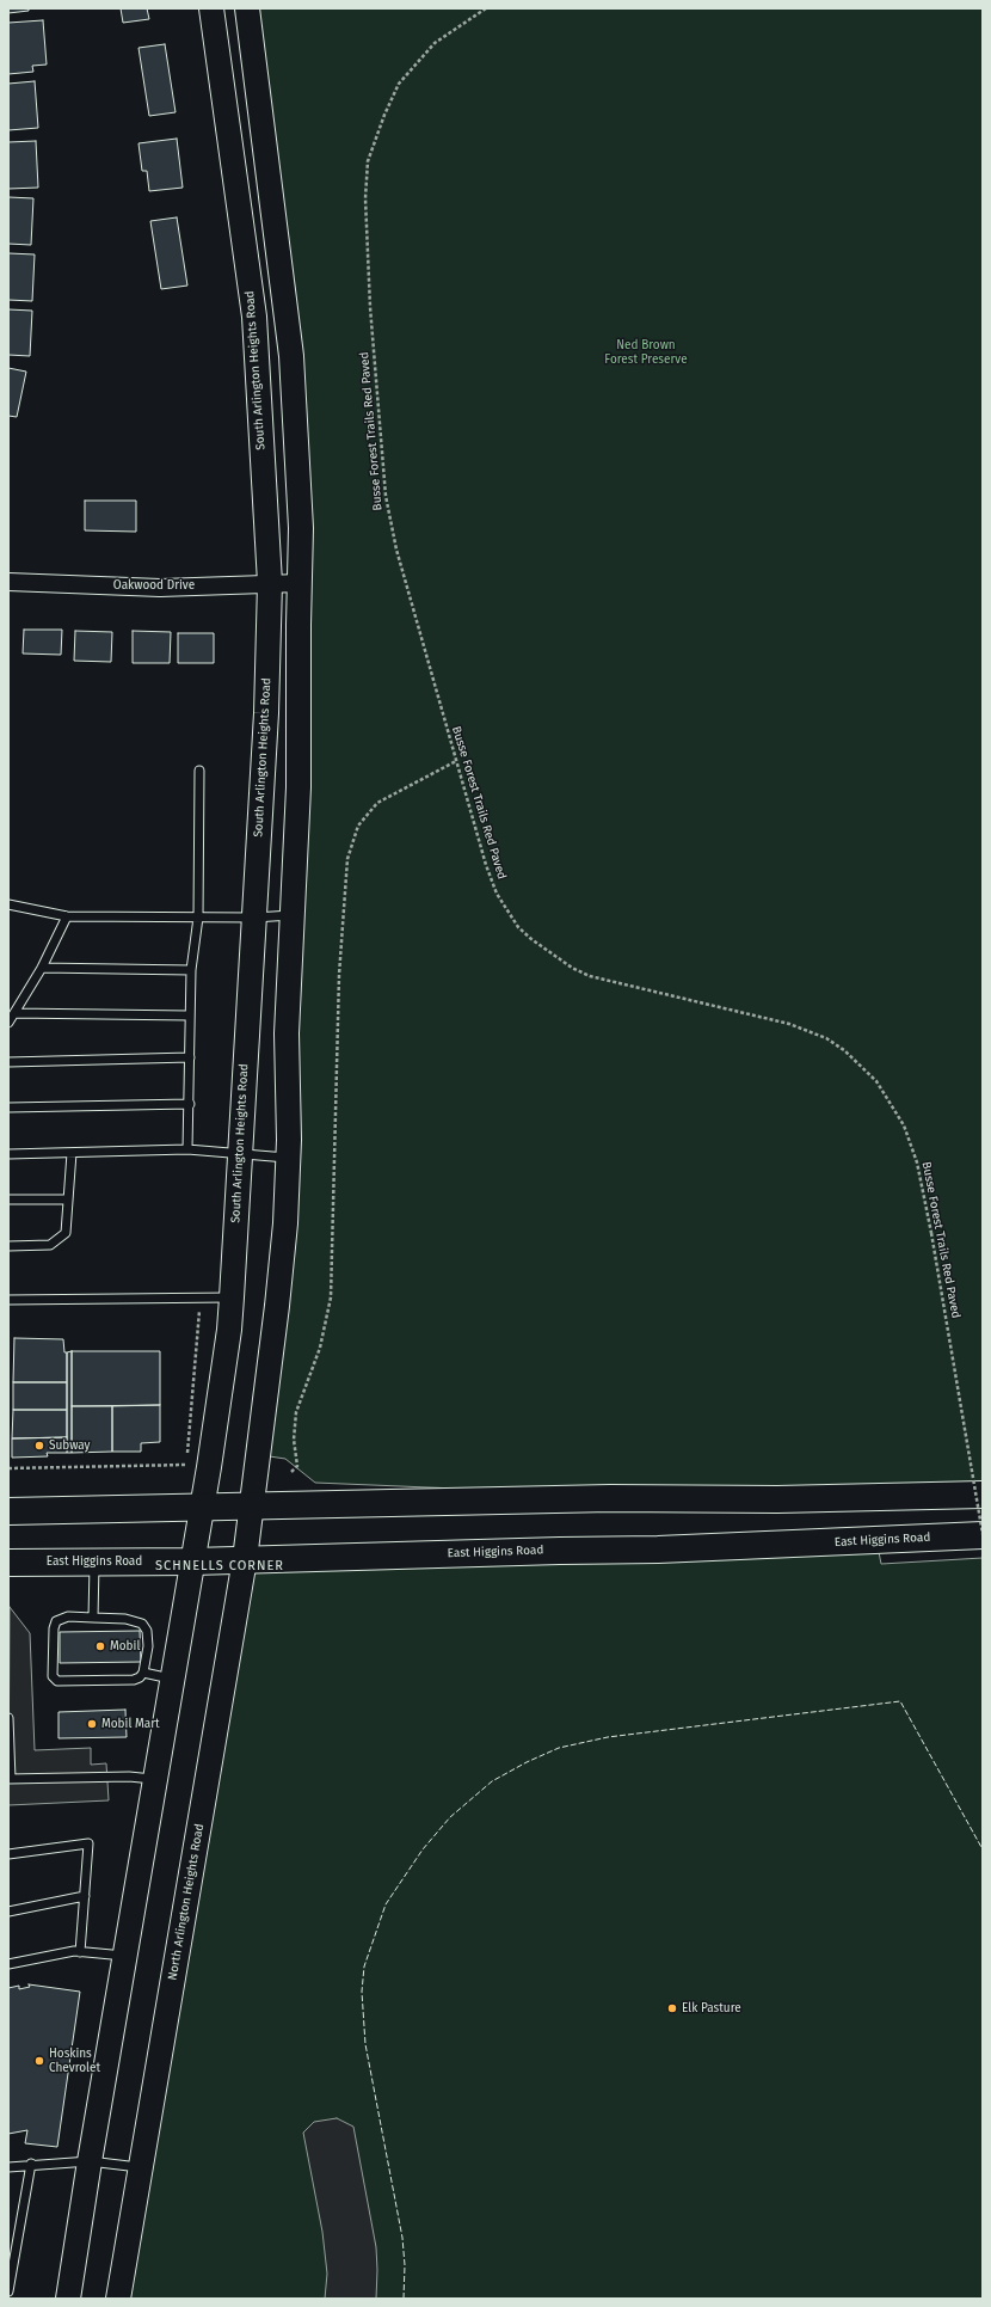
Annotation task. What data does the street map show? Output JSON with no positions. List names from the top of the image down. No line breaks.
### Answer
{"streets":{"main road":["South Arlington Heights Road","East Higgins Road","North Arlington Heights Road"],"street":["Oakwood Drive"],"path":["Busse Forest Trails Red Paved"]},"crossings":[["South Arlington Heights Road","Oakwood Drive"],["Busse Forest Trails Red Paved","East Higgins Road"],["East Higgins Road","North Arlington Heights Road"]],"districts":["SCHNELLS CORNER"],"parks":["Ned Brown Forest Preserve"],"places":["Subway","Mobil","Mobil Mart","Elk Pasture","Hoskins Chevrolet"]}
